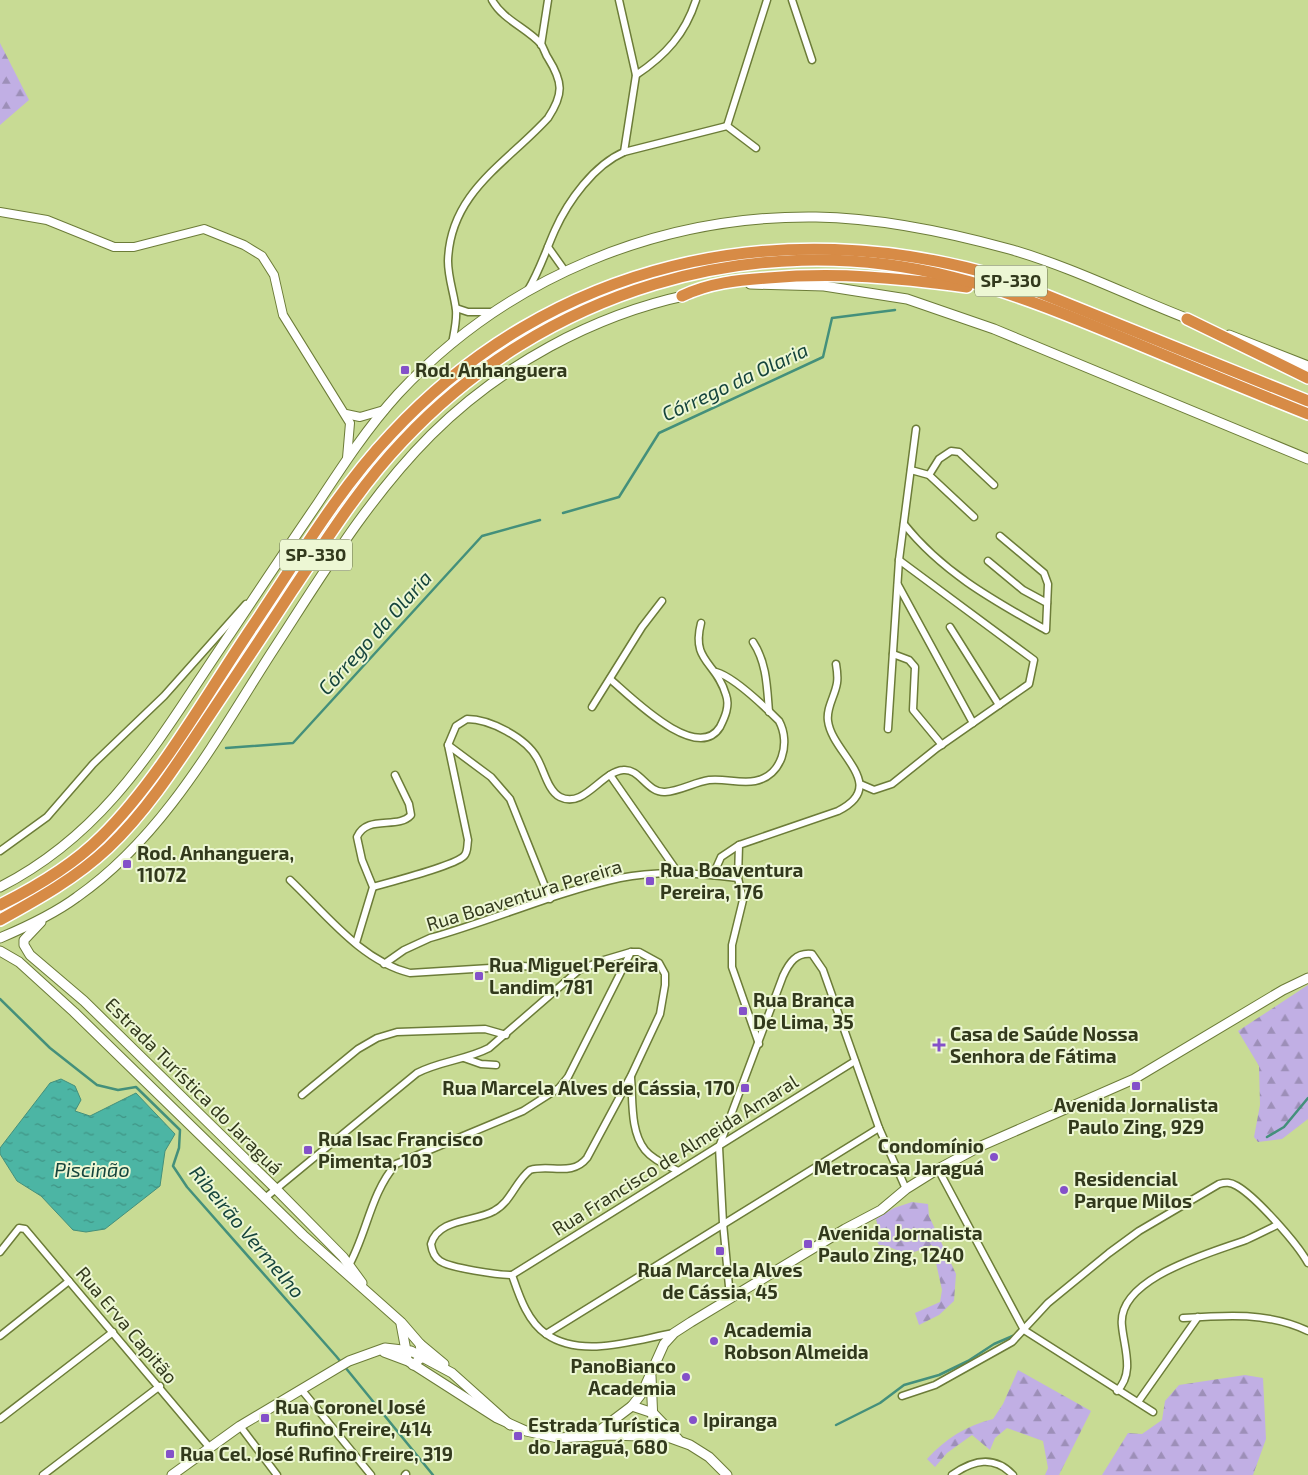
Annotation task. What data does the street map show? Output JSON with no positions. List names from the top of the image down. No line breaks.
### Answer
{"streets":{"highway":["SP-330"],"main road":["Estrada Turística do Jaraguá"],"street":["Rua Boaventura Pereira","Rua Francisco de Almeida Amaral","Rua Erva Capitão"]},"water":["Córrego da Olaria","Piscinão","Ribeirão Vermelho"],"places":{"transit":["Rod. Anhanguera","Rod. Anhanguera, 11072","Rua Boaventura Pereira, 176","Rua Miguel Pereira Landim, 781","Rua Branca De Lima, 35","Avenida Jornalista Paulo Zing, 929","Rua Marcela Alves de Cássia, 170","Rua Isac Francisco Pimenta, 103","Avenida Jornalista Paulo Zing, 1240","Rua Marcela Alves de Cássia, 45","Rua Coronel José Rufino Freire, 414","Estrada Turística do Jaraguá, 680","Rua Cel. José Rufino Freire, 319"],"health":["Casa de Saúde Nossa Senhora de Fátima"],"other":["Condomínio Metrocasa Jaraguá","Residencial Parque Milos","Academia Robson Almeida","PanoBianco Academia","Ipiranga"]}}
